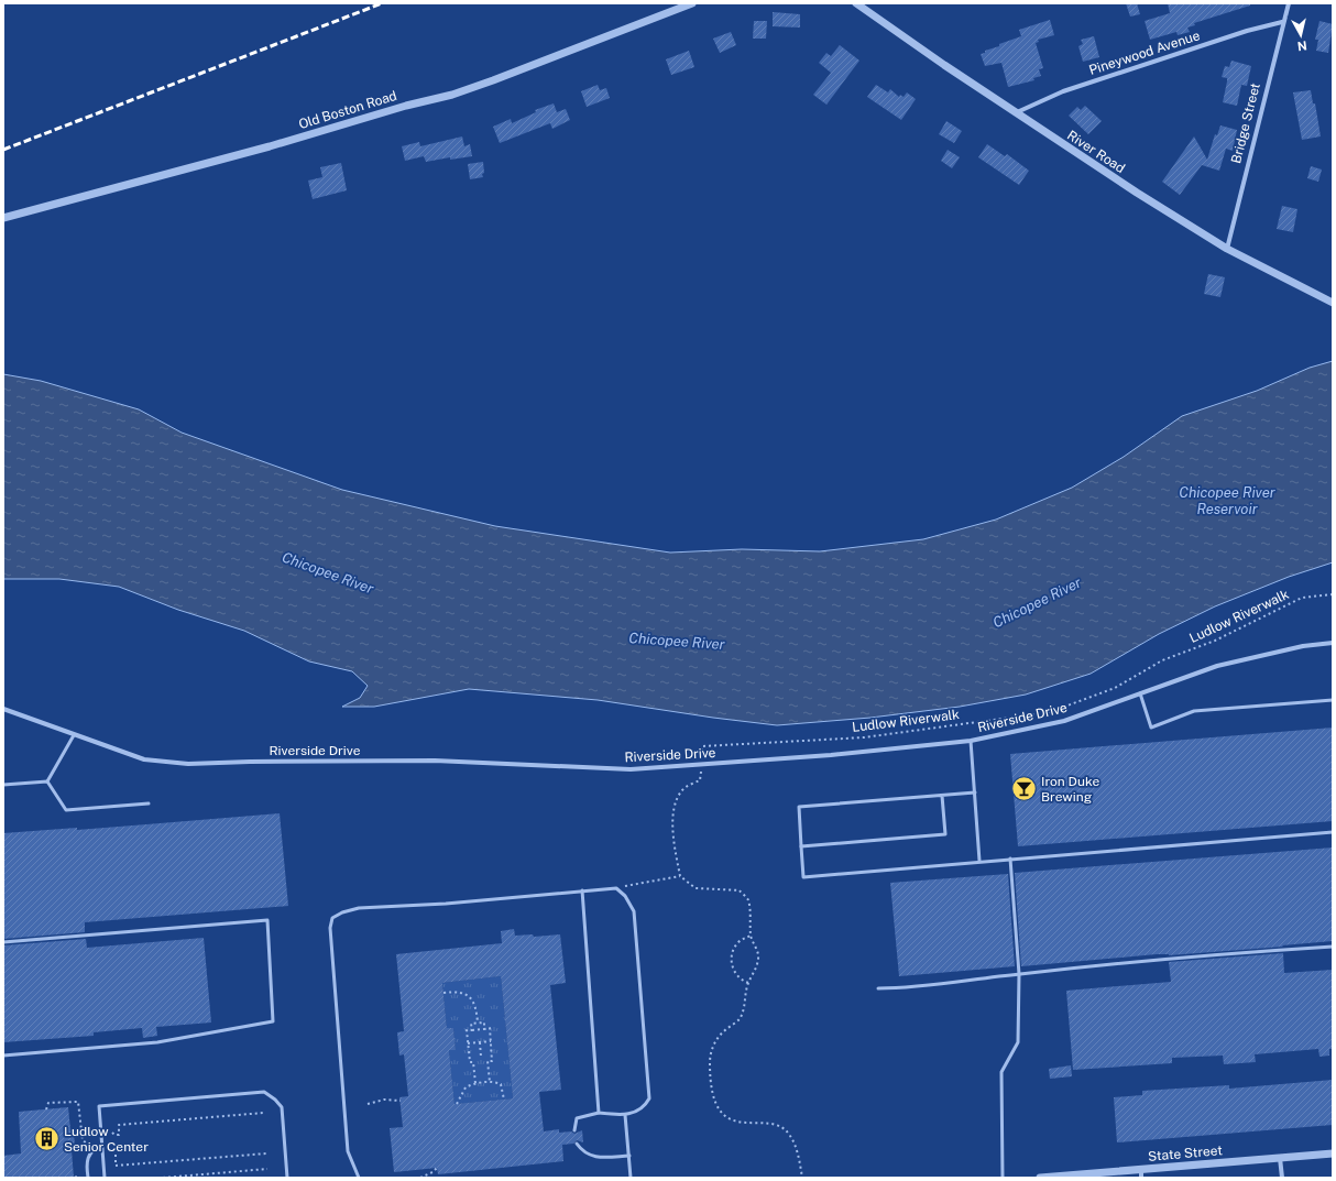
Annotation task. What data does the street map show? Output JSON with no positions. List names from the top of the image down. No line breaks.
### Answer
{"streets":{"street":["Pineywood Avenue","Old Boston Road","Bridge Street","River Road","Riverside Drive","State Street"],"path":["Ludlow Riverwalk"]},"crossings":[["Pineywood Avenue","Bridge Street"],["Pineywood Avenue","River Road"],["Bridge Street","River Road"]],"water":["Chicopee River Reservoir","Chicopee River"],"places":{"bar":["Iron Duke Brewing"],"building":["Ludlow Senior Center"]},"north":"bottom"}
